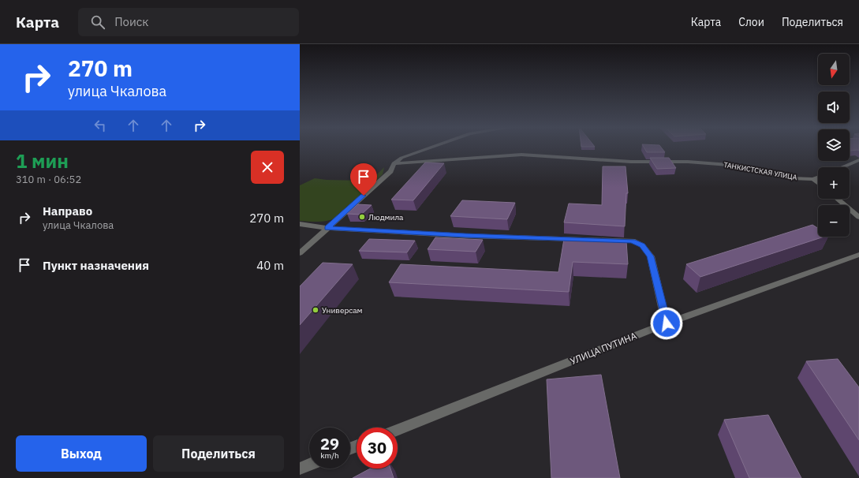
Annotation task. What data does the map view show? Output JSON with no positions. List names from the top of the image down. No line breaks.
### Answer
{"streets":{"street":["ТАНКИСТСКАЯ УЛИЦА","УЛИЦА ПУТИНА"]},"places":["Людмила","Универсам"],"north":"bottom","page":{"header":"Карта","search":"Поиск","nav":["Карта","Слои","Поделиться"],"turn":["270 m","улица Чкалова"],"map_buttons":["+","−"],"heading":["1 мин","310 m · 06:52"],"list":[{"name":"Направо","note":"улица Чкалова","value":"270 m"},{"name":"Пункт назначения","value":"40 m"}],"speed":"29 km/h","limit":"30","buttons":["Выход","Поделиться"]}}
